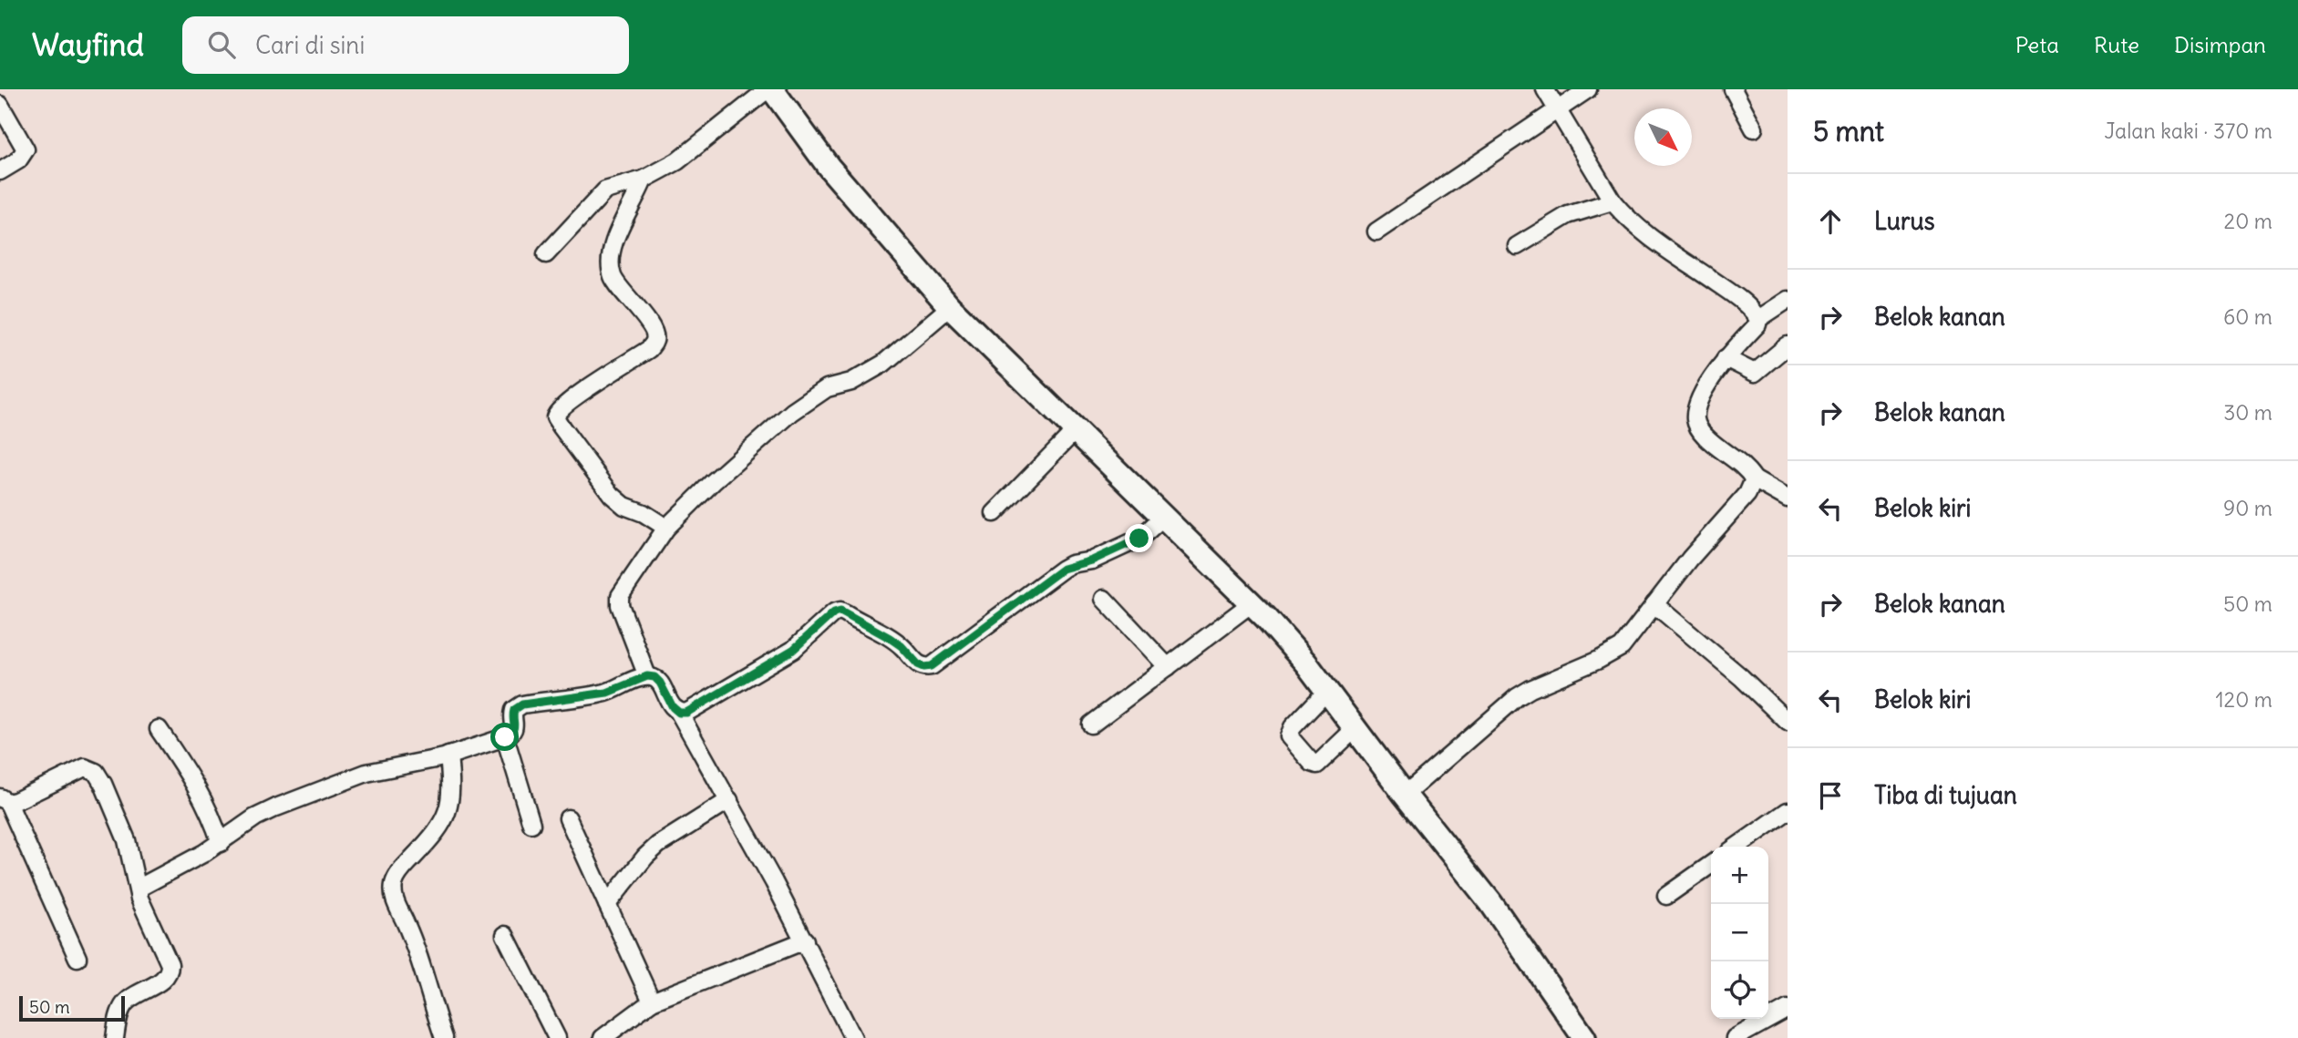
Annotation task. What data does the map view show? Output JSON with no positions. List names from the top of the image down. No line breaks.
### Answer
{"scale_bar":"50 m","north":"bottom right","page":{"header":"Wayfind","search":"Cari di sini","nav":["Peta","Rute","Disimpan"],"heading":["5 mnt","Jalan kaki · 370 m"],"list":[["Lurus","20 m"],["Belok kanan","60 m"],["Belok kanan","30 m"],["Belok kiri","90 m"],["Belok kanan","50 m"],["Belok kiri","120 m"],"Tiba di tujuan"],"map_buttons":["+","−"],"scale":"50 m"}}
